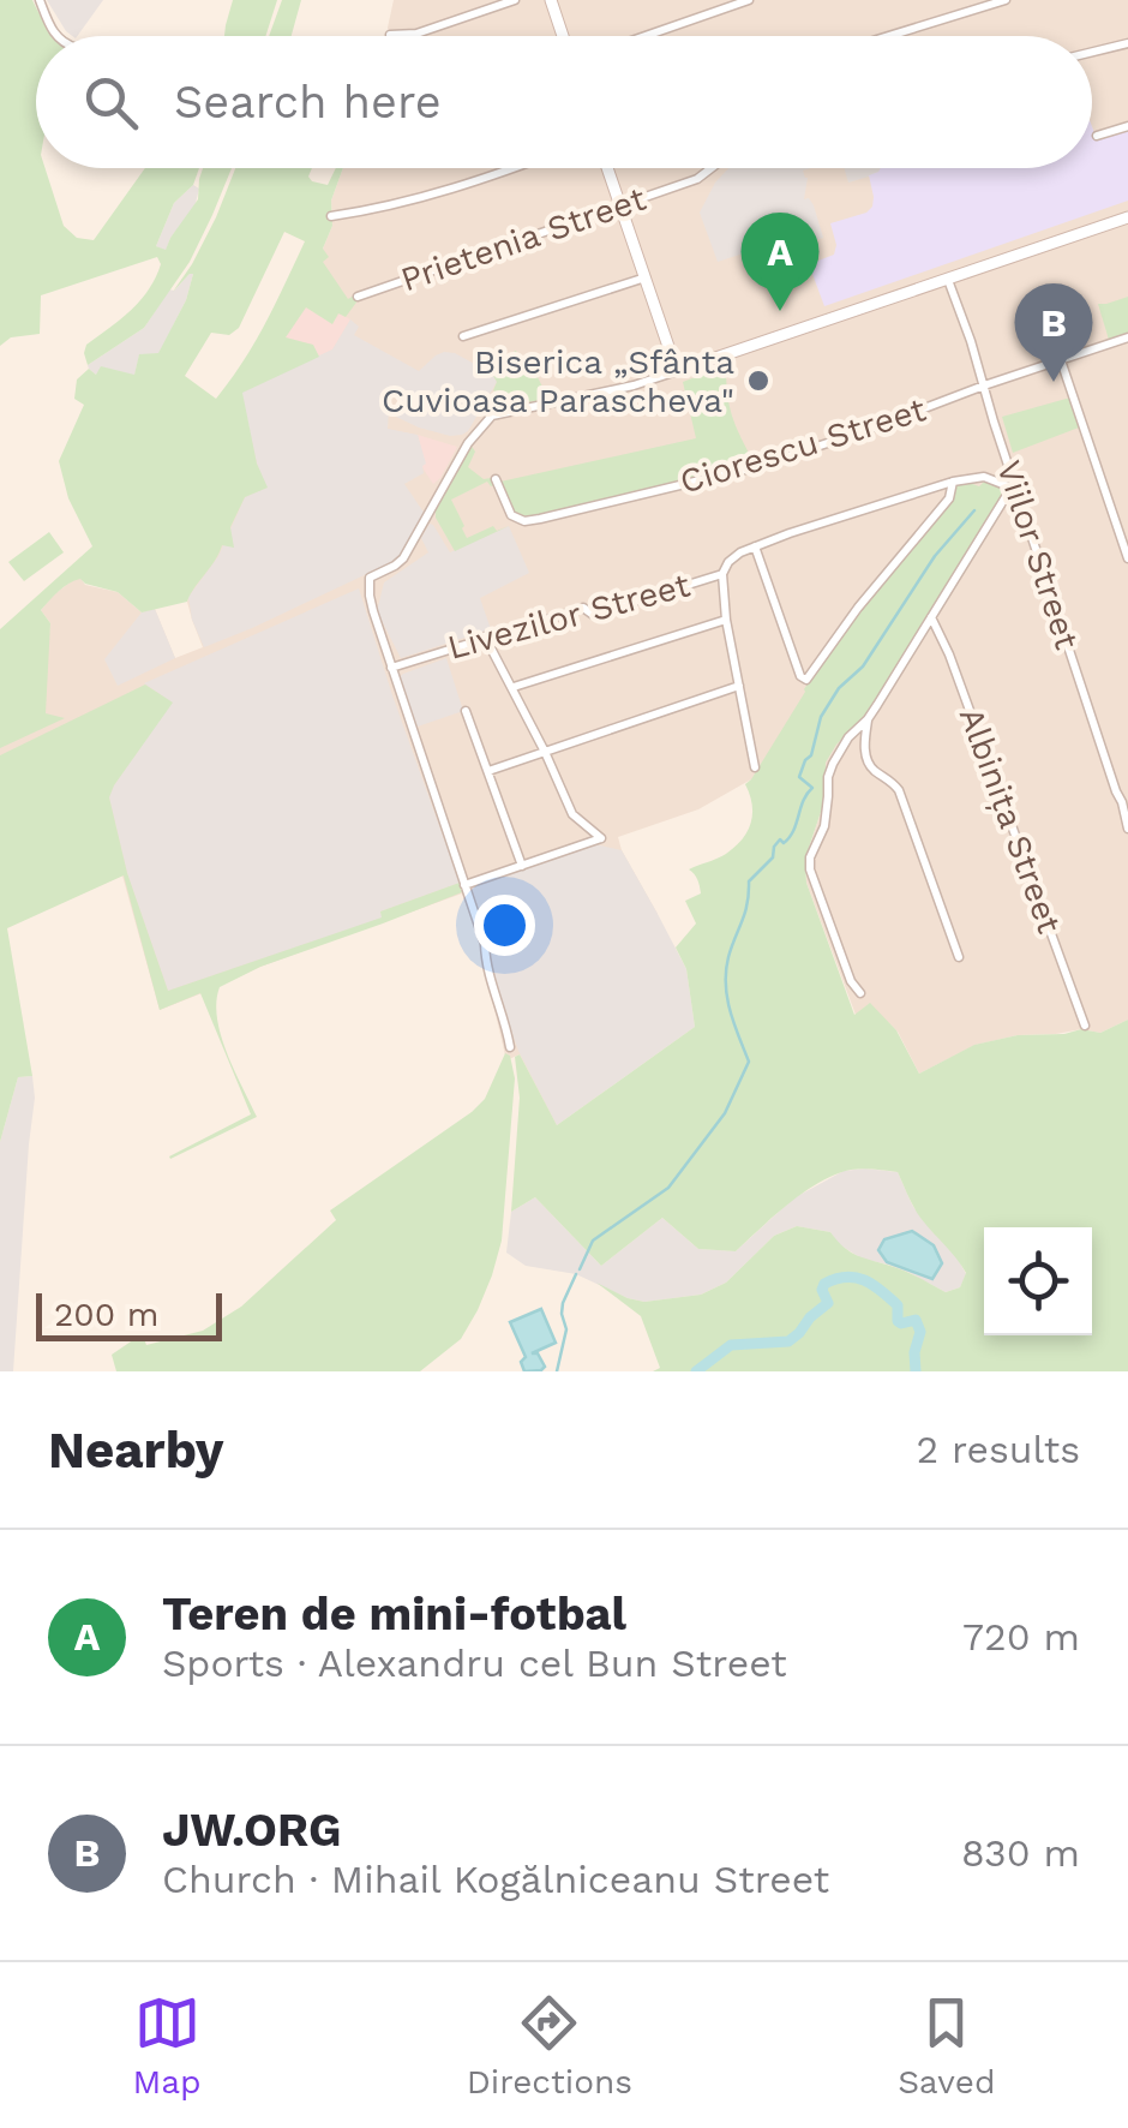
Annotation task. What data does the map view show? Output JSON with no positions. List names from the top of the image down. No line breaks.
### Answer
{"streets":{"street":["Prietenia Street","Ciorescu Street","Viilor Street","Livezilor Street","Albinița Street"]},"crossings":[["Ciorescu Street","Viilor Street"],["Viilor Street","Livezilor Street"]],"places":["Biserica „Sfânta Cuvioasa Parascheva\""],"scale_bar":"200 m","page":{"search":"Search here","pins":["A","B"],"scale":"200 m","heading":["Nearby","2 results"],"list":[{"mark":"A","name":"Teren de mini-fotbal","note":"Sports · Alexandru cel Bun Street","value":"720 m"},{"mark":"B","name":"JW.ORG","note":"Church · Mihail Kogălniceanu Street","value":"830 m"}],"nav":["Map","Directions","Saved"]}}
